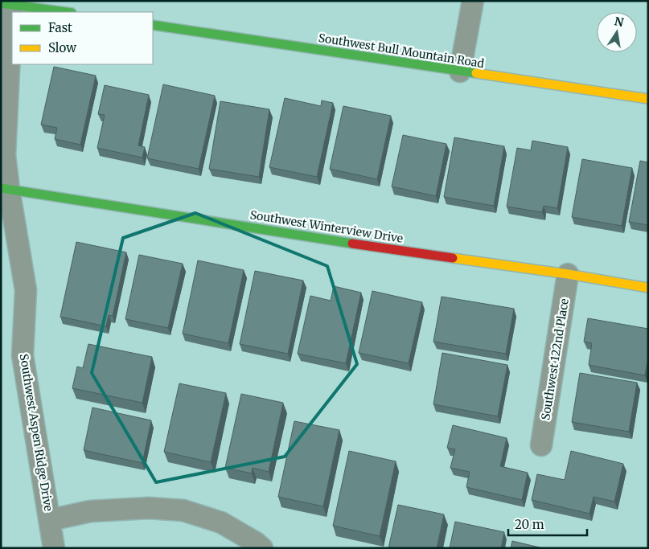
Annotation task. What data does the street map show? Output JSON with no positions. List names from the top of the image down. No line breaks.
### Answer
{"streets":{"street":["Southwest Bull Mountain Road","Southwest Winterview Drive","Southwest 122nd Place","Southwest Aspen Ridge Drive"]},"crossings":[["Southwest Winterview Drive","Southwest 122nd Place"],["Southwest Winterview Drive","Southwest Aspen Ridge Drive"]],"legend":["Fast","Slow"],"scale_bar":"20 m","north":"top"}
